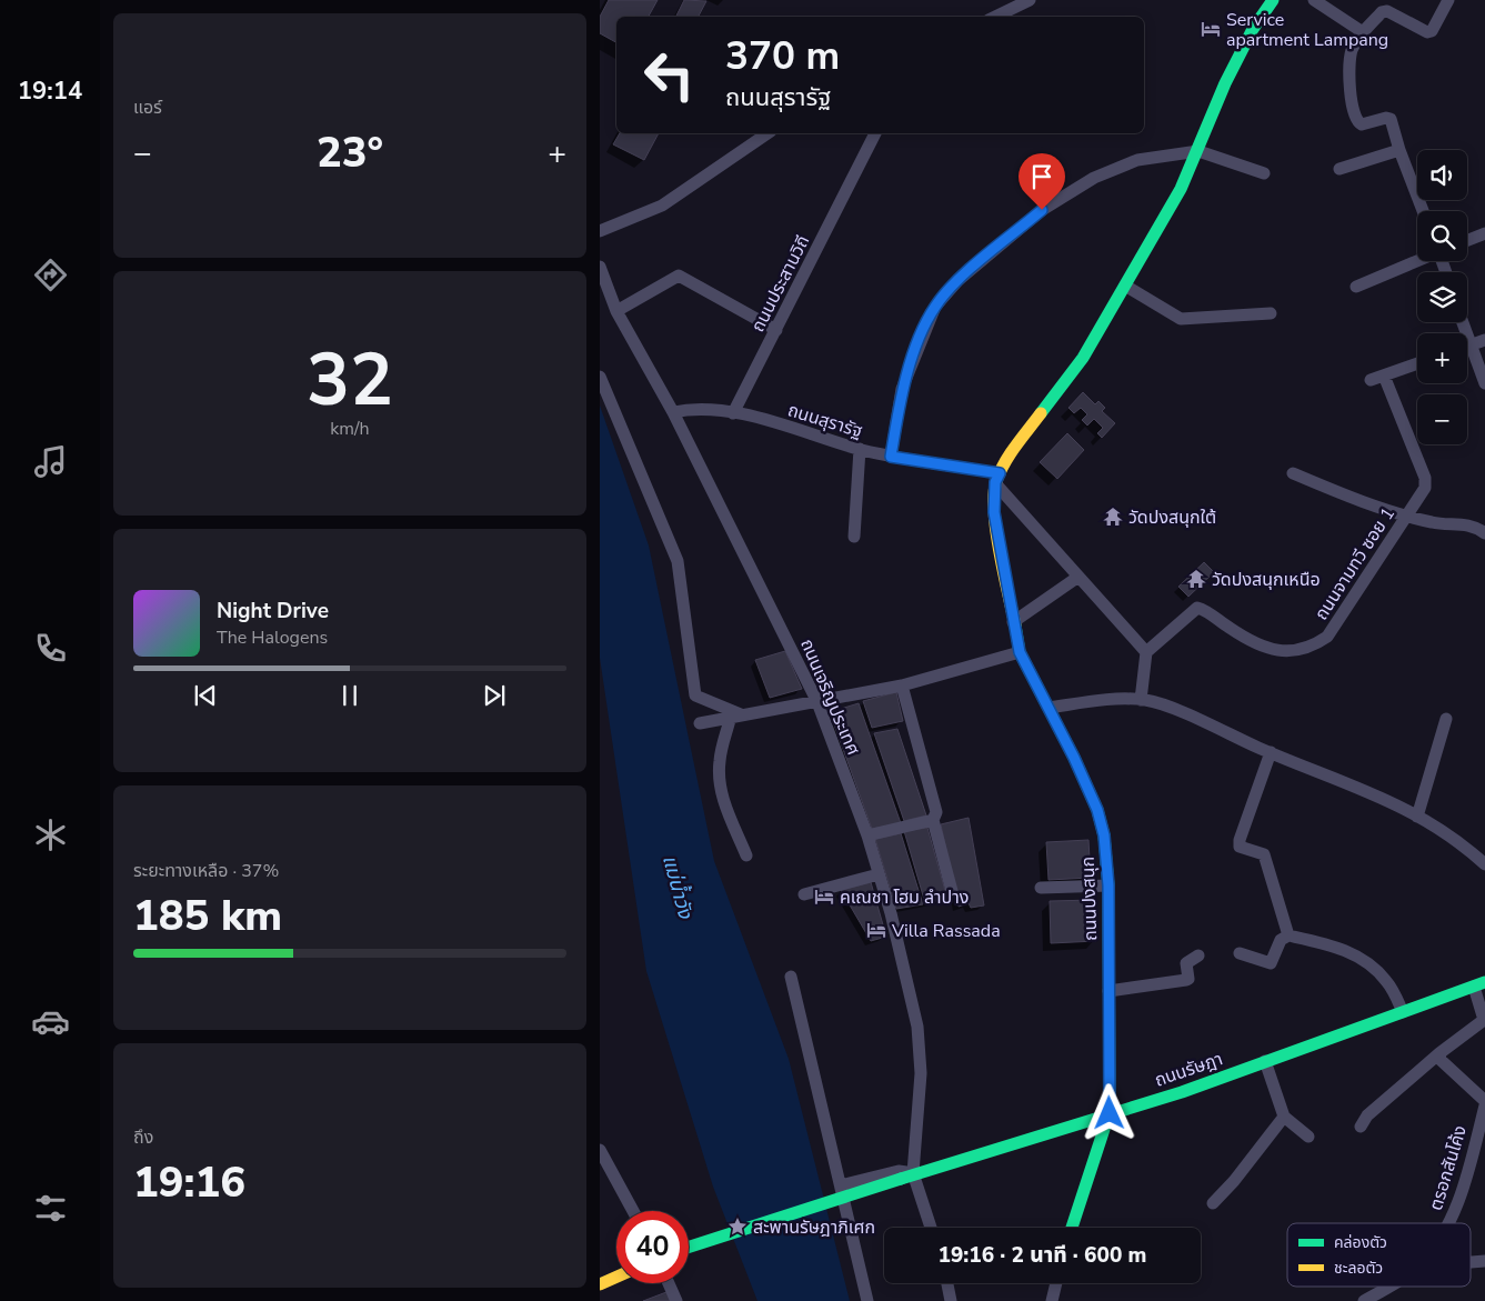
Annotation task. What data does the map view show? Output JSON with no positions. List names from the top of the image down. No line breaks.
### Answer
{"streets":{"street":["ถนนประสานวิถี","ถนนสุรารัฐ","ถนนจามทวี ซอย 1","ถนนเจริญประเทศ","ถนนปงสนุก","ถนนรัษฎา","ตรอกสันโค้ง"]},"crossings":[["ถนนประสานวิถี","ถนนสุรารัฐ"],["ถนนสุรารัฐ","ถนนเจริญประเทศ"],["ถนนสุรารัฐ","ถนนปงสนุก"],["ถนนเจริญประเทศ","ถนนรัษฎา"],["ถนนปงสนุก","ถนนรัษฎา"]],"water":["แม่น้ำวัง"],"places":{"hotel":["Service apartment Lampang","คเณชา โฮม ลำปาง","Villa Rassada"],"temple":["วัดปงสนุกใต้","วัดปงสนุกเหนือ"],"place":["สะพานรัษฎาภิเศก"]},"legend":["คล่องตัว","ชะลอตัว"],"page":{"tabs":"19:14","tile":["แอร์",["32","km/h"],["ระยะทางเหลือ · 37%","185 km"],["ถึง","19:16"]],"turn":["370 m","ถนนสุรารัฐ"],"heat":["−","23°","+"],"map_buttons":["+","−"],"song":["Night Drive","The Halogens"],"limit":"40","trip":"19:16 · 2 นาที · 600 m"}}
